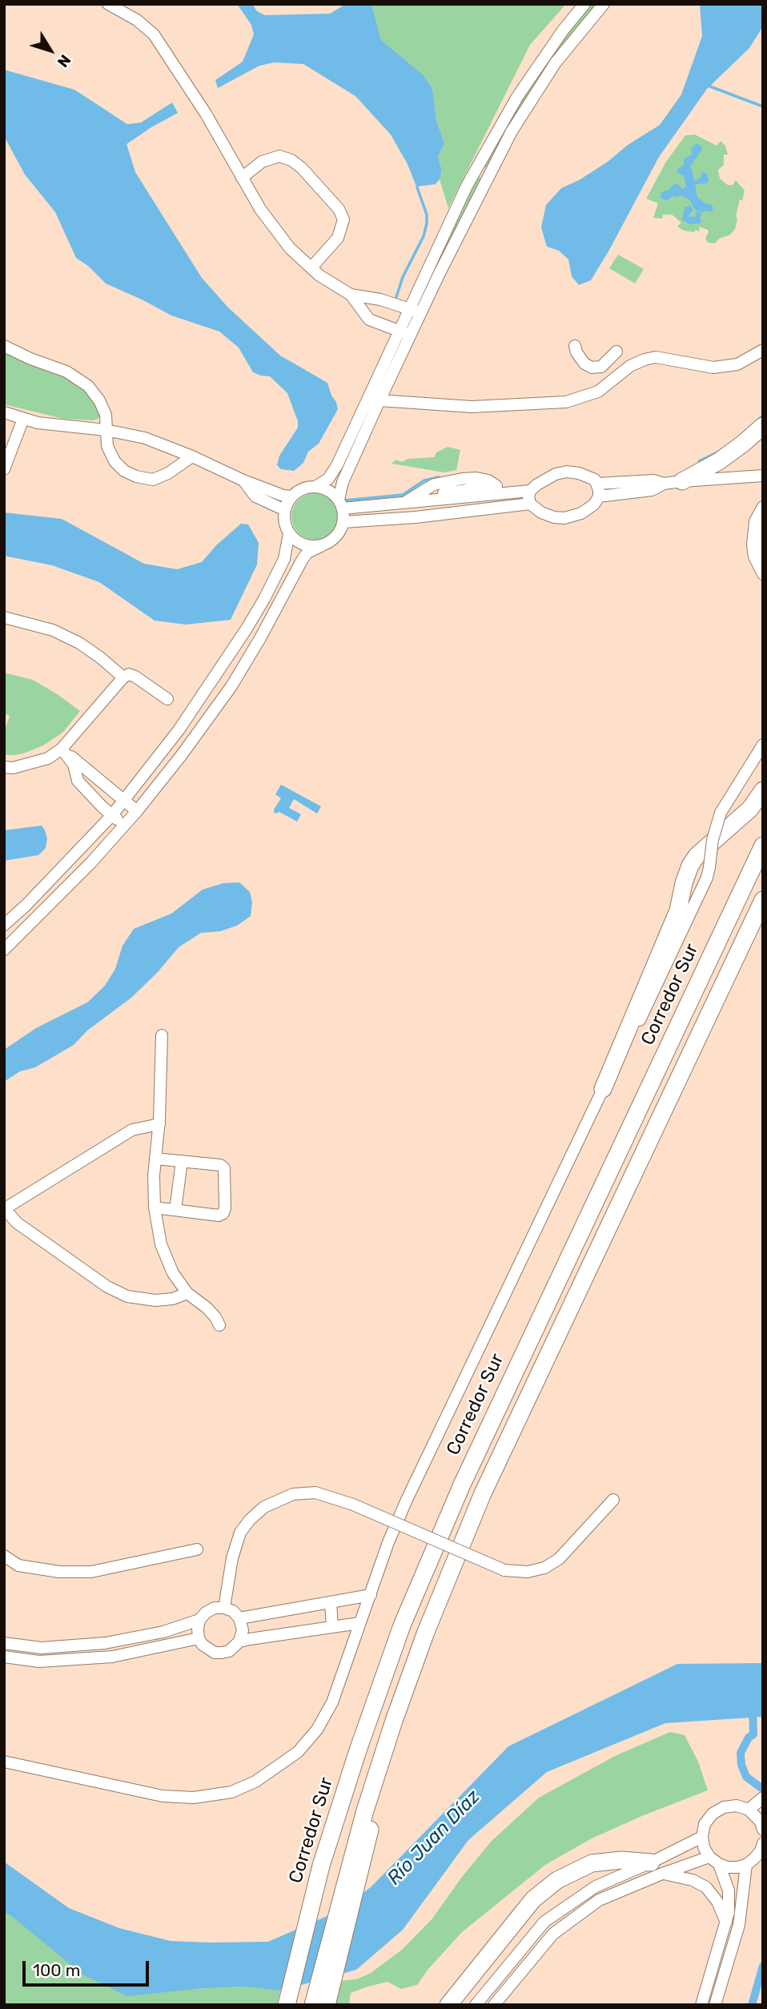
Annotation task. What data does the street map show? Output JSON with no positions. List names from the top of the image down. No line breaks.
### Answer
{"streets":{"highway":["Corredor Sur"]},"water":["Río Juan Díaz"],"scale_bar":"100 m","north":"bottom right"}
